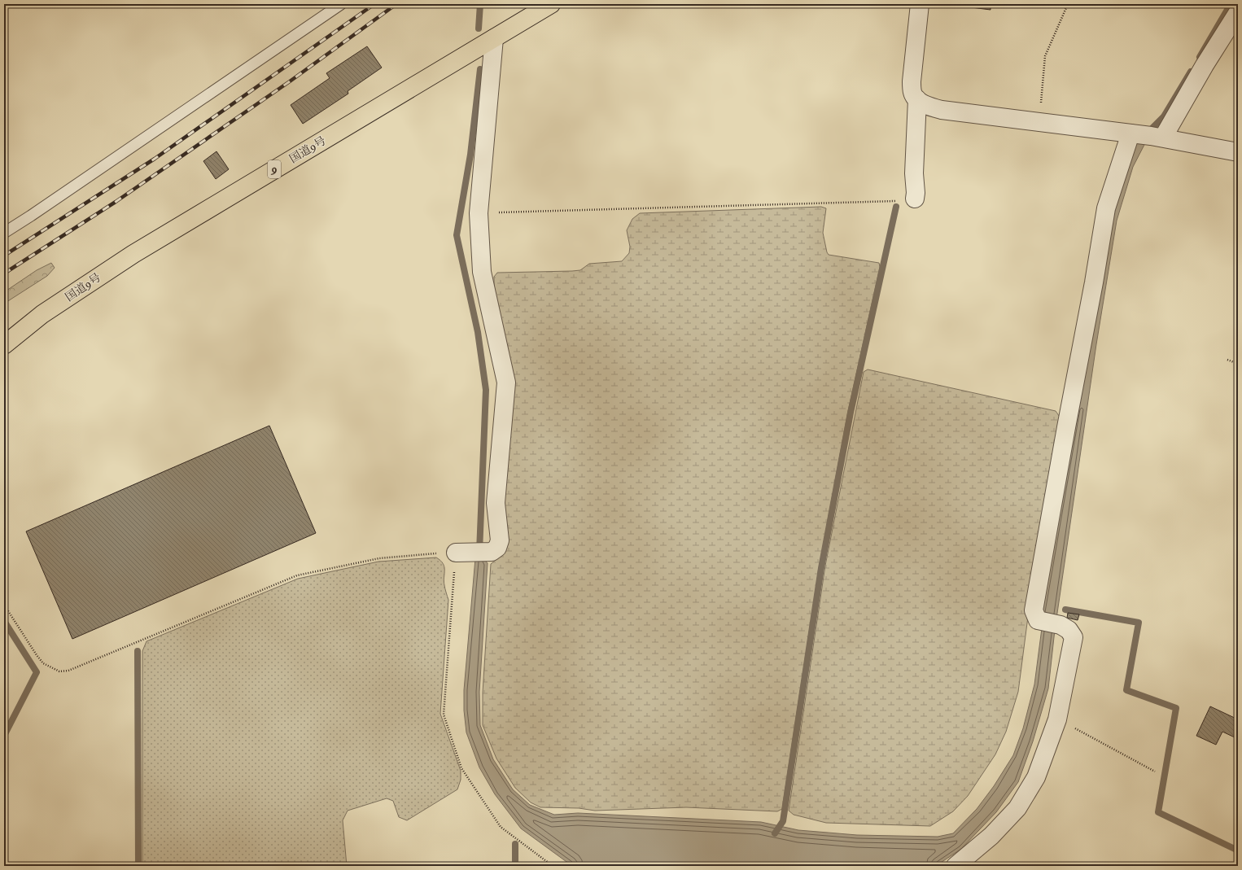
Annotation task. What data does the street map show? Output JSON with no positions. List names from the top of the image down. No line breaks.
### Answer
{"streets":{"highway":["国道9号","9"]}}
